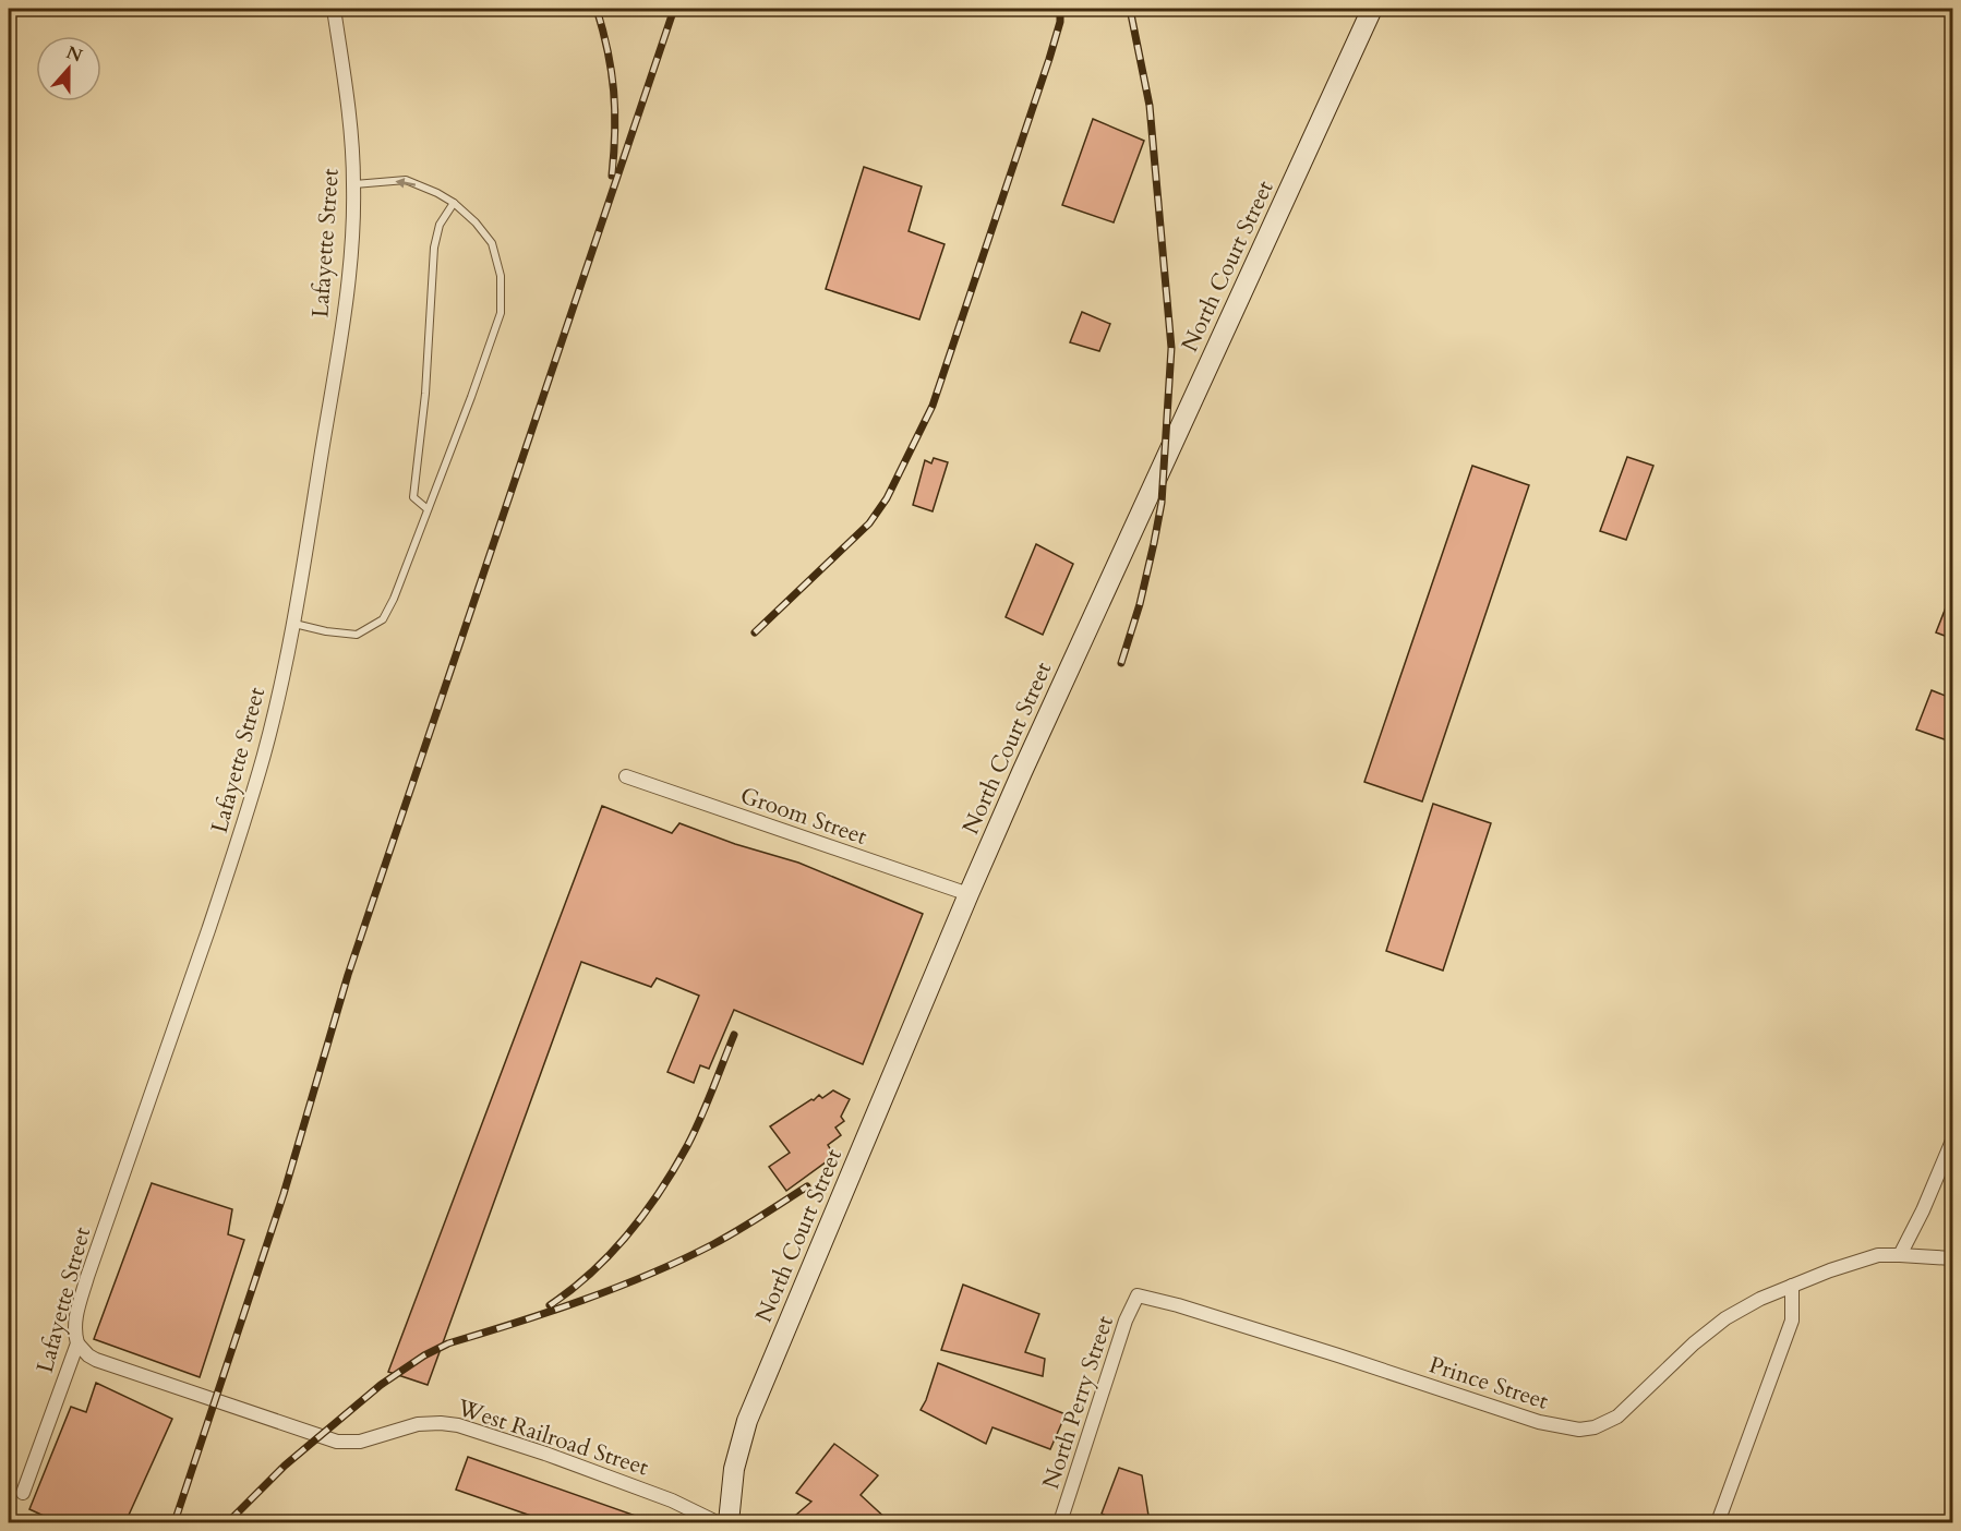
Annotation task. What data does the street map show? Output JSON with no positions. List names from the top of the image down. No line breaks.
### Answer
{"streets":{"main road":["North Court Street"],"street":["Lafayette Street","Groom Street","Prince Street","North Perry Street","West Railroad Street"]},"crossings":[["Lafayette Street","West Railroad Street"],["North Court Street","Groom Street"],["Prince Street","North Perry Street"]],"north":"top"}
